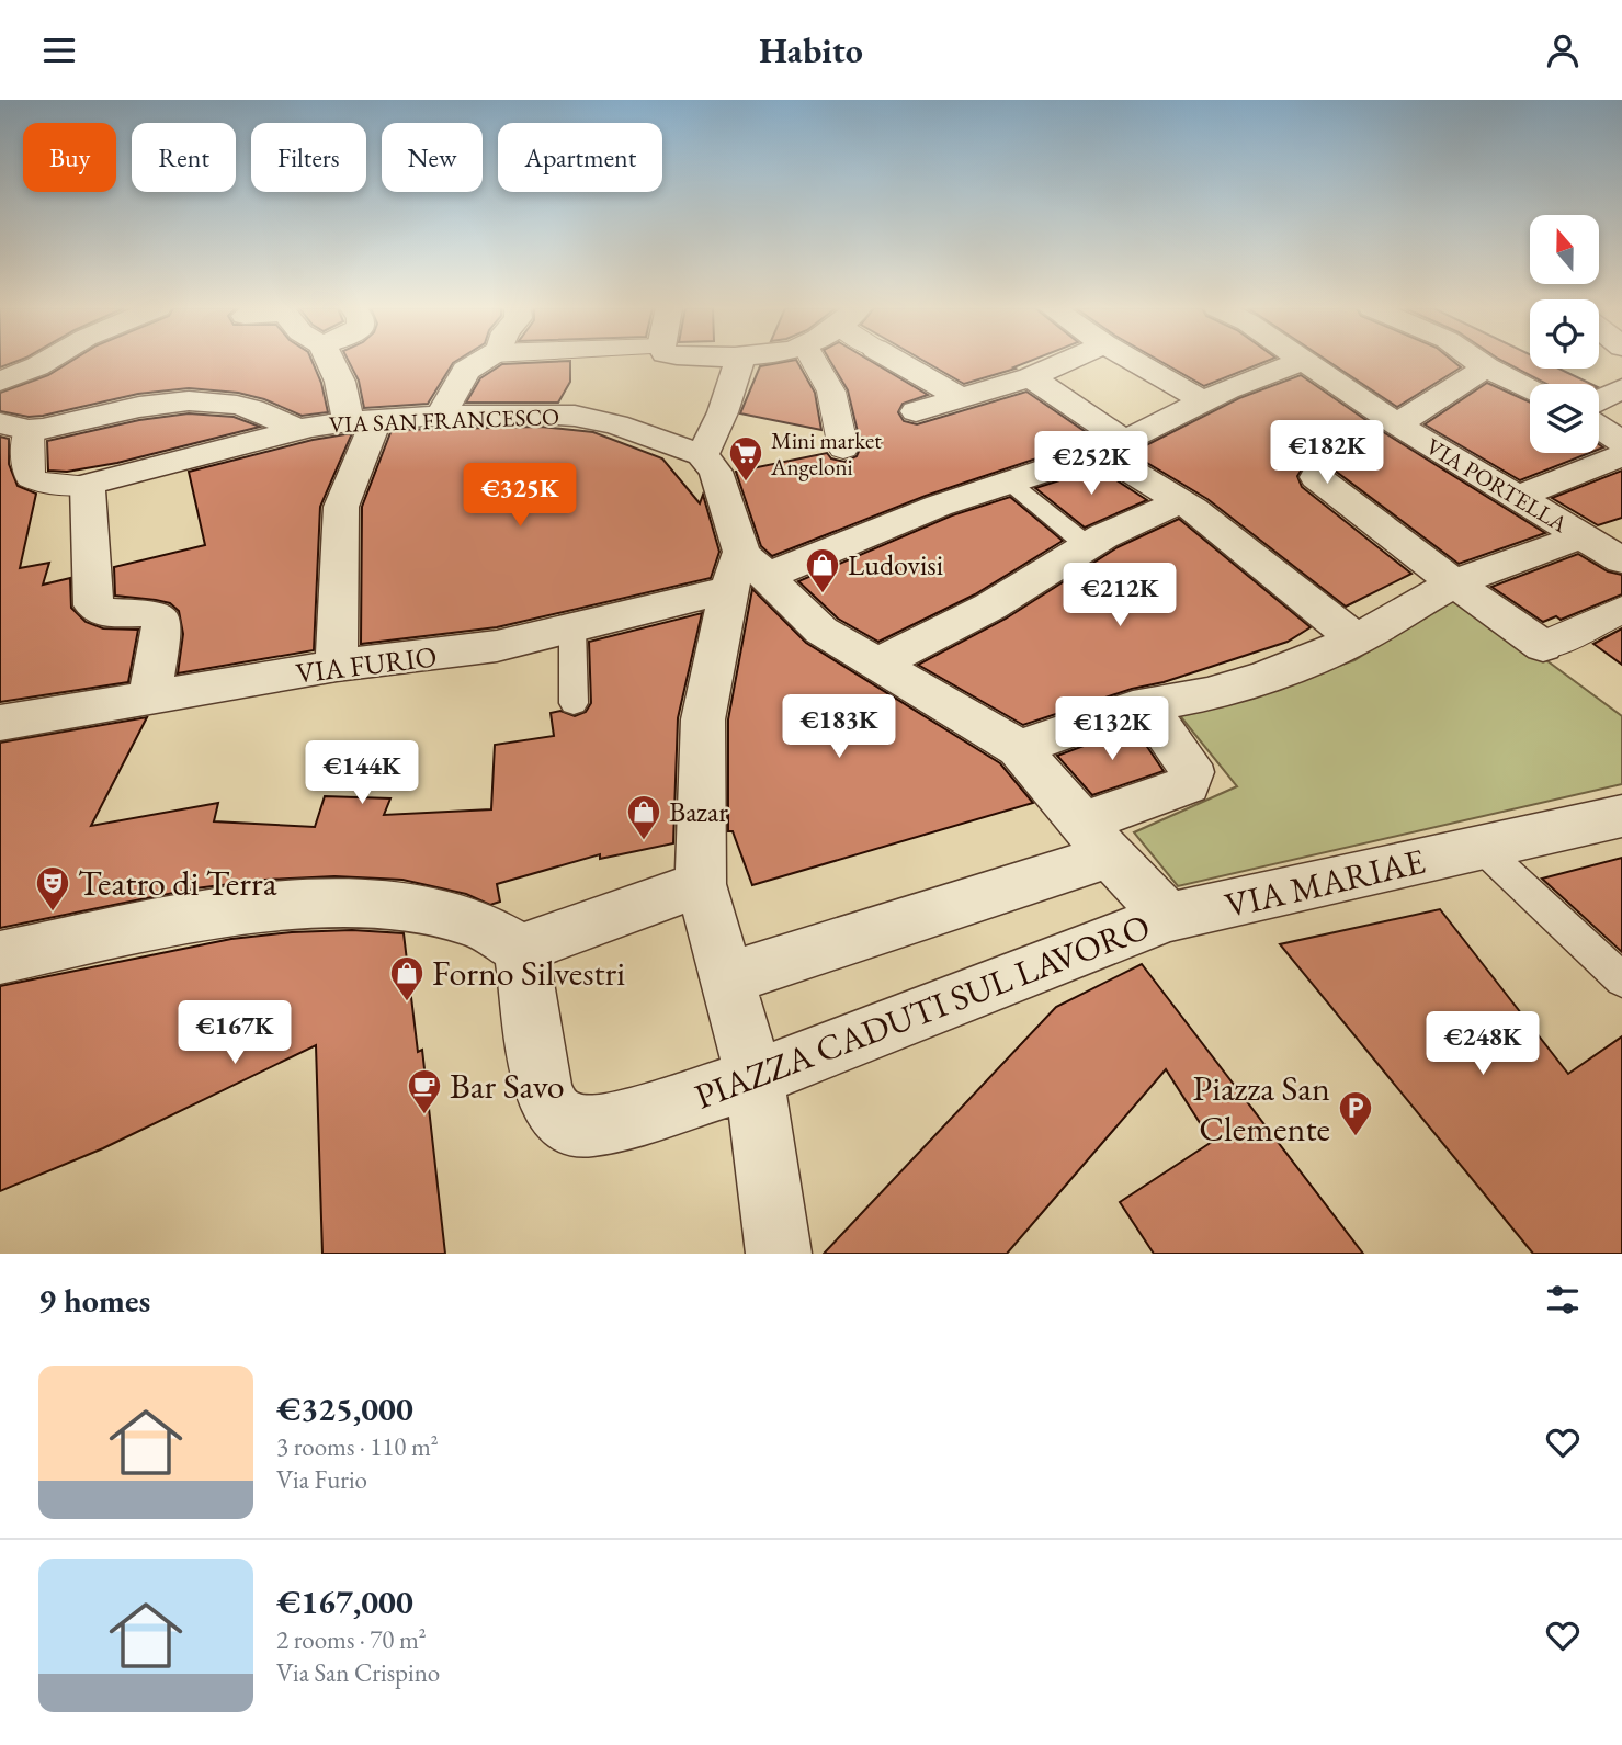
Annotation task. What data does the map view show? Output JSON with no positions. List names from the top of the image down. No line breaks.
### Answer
{"streets":{"street":["VIA SAN FRANCESCO","VIA PORTELLA","VIA FURIO","VIA MARIAE","PIAZZA CADUTI SUL LAVORO"]},"crossings":[["VIA FURIO","PIAZZA CADUTI SUL LAVORO"],["VIA MARIAE","PIAZZA CADUTI SUL LAVORO"]],"places":{"supermarket":["Mini market Angeloni"],"shop":["Ludovisi","Bazar","Forno Silvestri"],"theatre":["Teatro di Terra"],"cafe":["Bar Savo"],"parking":["Piazza San Clemente"]},"north":"top","page":{"header":"Habito","chip":["Buy","Rent","Filters","New","Apartment"],"price":["€182K","€252K","€325K","€212K","€183K","€132K","€144K","€167K","€248K"],"heading":"9 homes","list":[{"name":"€325,000","note":"3 rooms · 110 m² · Via Furio"},{"name":"€167,000","note":"2 rooms · 70 m² · Via San Crispino"}]}}
